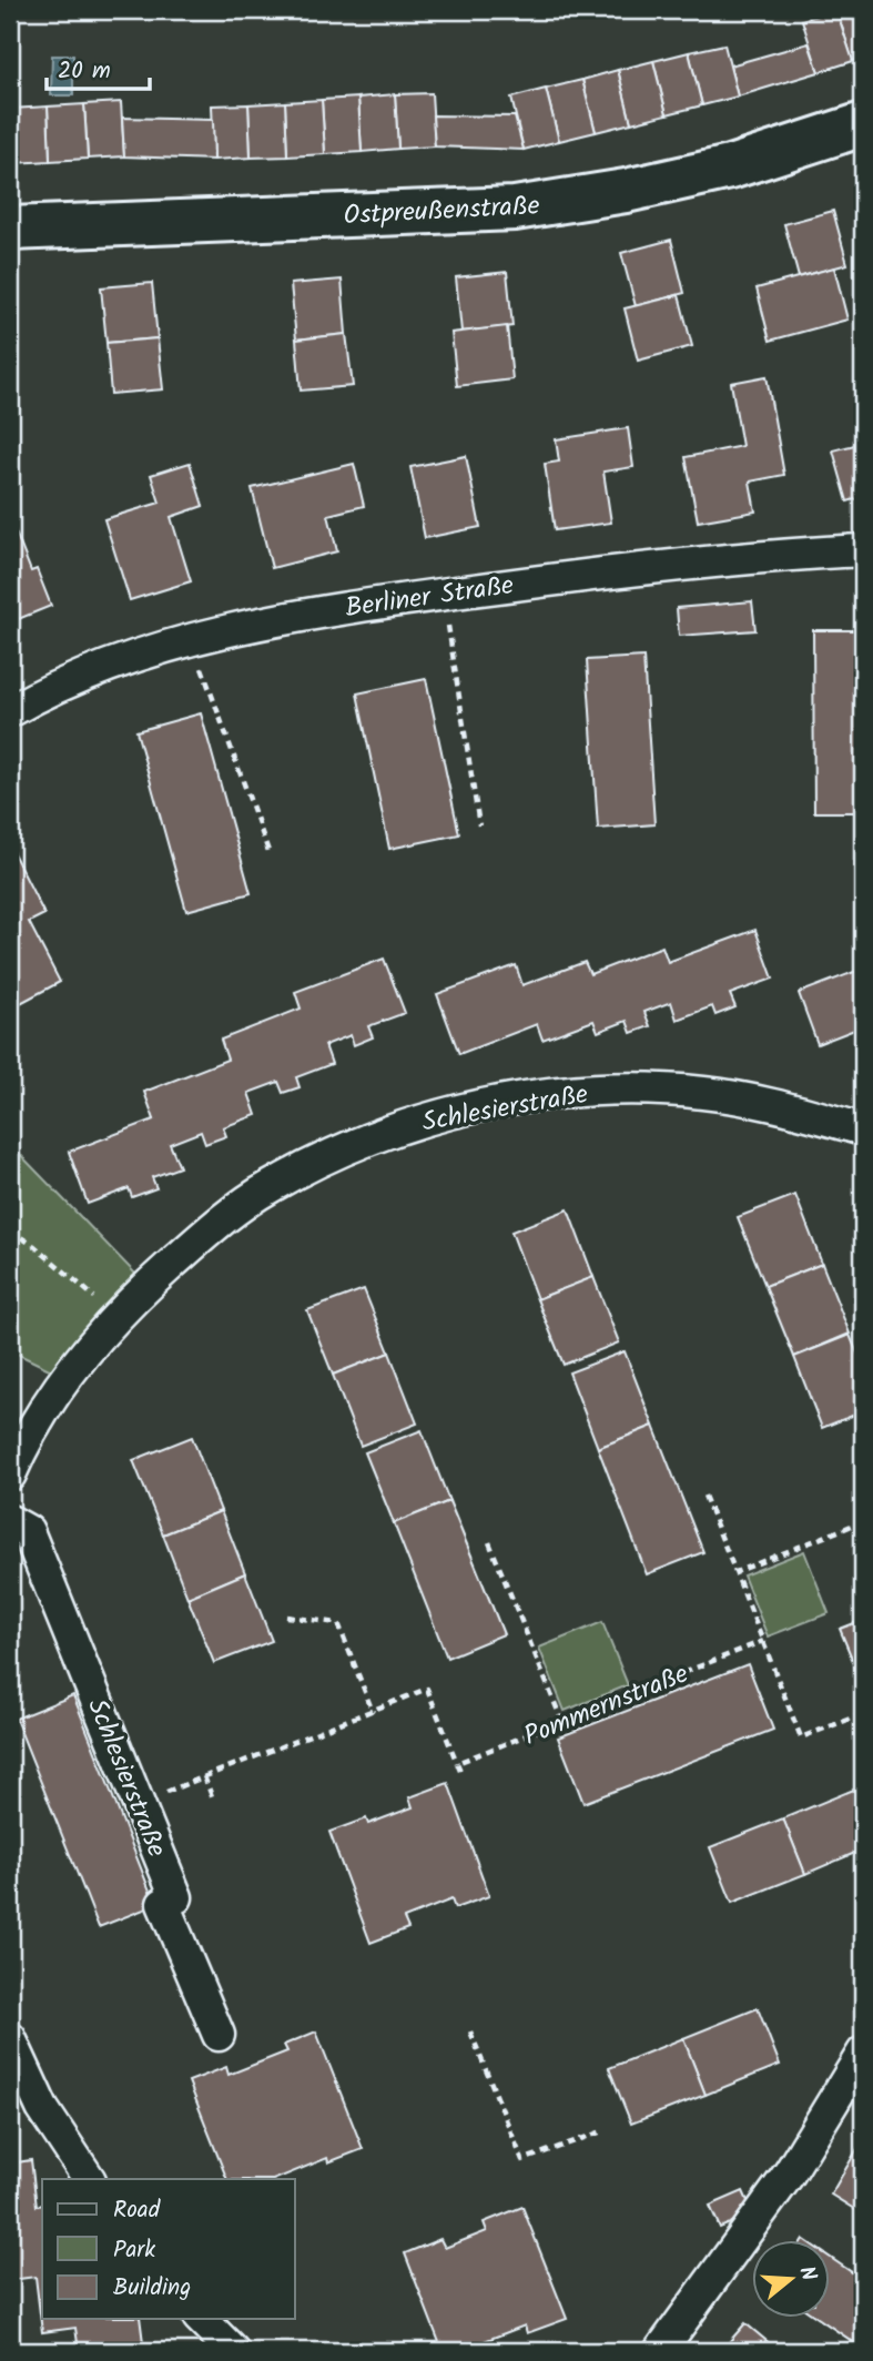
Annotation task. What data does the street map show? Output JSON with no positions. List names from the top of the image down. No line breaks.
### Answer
{"streets":{"street":["Ostpreußenstraße","Berliner Straße","Schlesierstraße"],"path":["Pommernstraße"]},"legend":["Road","Park","Building"],"scale_bar":"20 m","north":"right"}
